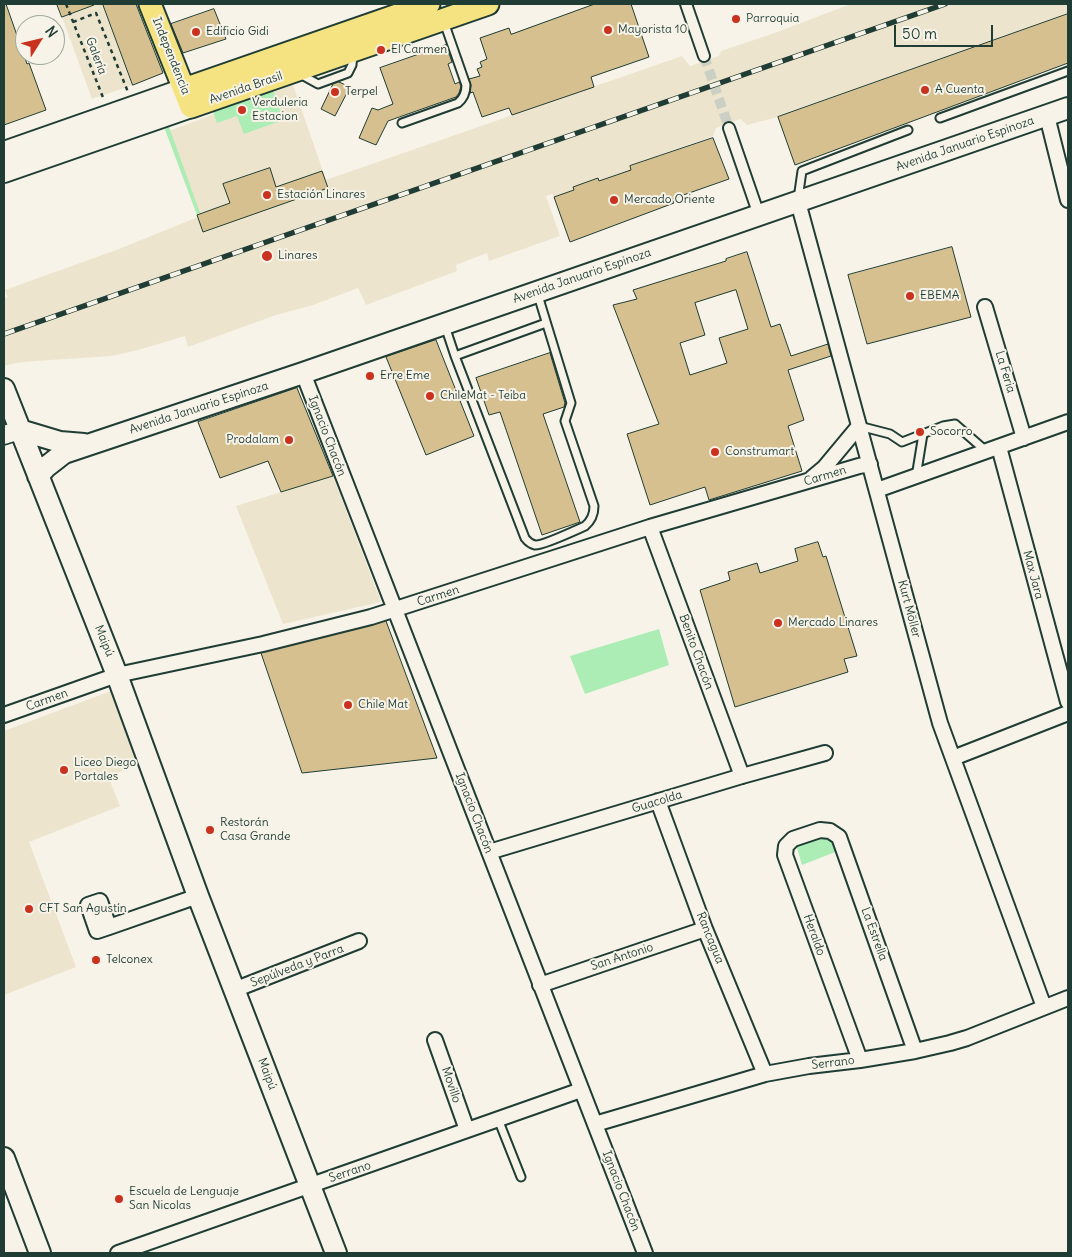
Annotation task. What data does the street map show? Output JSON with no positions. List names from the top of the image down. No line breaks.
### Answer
{"streets":{"main road":["Independencia","Avenida Brasil","Avenida Januario Espinoza","Maipú"],"street":["La Feria","Ignacio Chacón","Carmen","Max Jara","Kurt Möller","Benito Chacón","Guacolda","La Estrella","Heraldo","Rancagua","San Antonio","Sepúlveda y Parra","Serrano","Movillo"],"path":["Galería"]},"crossings":[["Galería","Avenida Brasil"],["Independencia","Avenida Brasil"],["Avenida Januario Espinoza","Ignacio Chacón"],["Avenida Januario Espinoza","Kurt Möller"],["Avenida Januario Espinoza","Maipú"],["Ignacio Chacón","Carmen"],["Ignacio Chacón","Guacolda"],["Ignacio Chacón","San Antonio"],["Ignacio Chacón","Serrano"],["Carmen","Kurt Möller"],["Carmen","Maipú"],["Carmen","Benito Chacón"],["Kurt Möller","Serrano"],["Maipú","Sepúlveda y Parra"],["Maipú","Serrano"],["Benito Chacón","Guacolda"],["Guacolda","Rancagua"],["La Estrella","Heraldo"],["La Estrella","Serrano"],["Heraldo","Serrano"],["Rancagua","San Antonio"],["Rancagua","Serrano"],["Serrano","Movillo"]],"places":["Parroquia","Mayorista 10","Edificio Gidi","El Carmen","A Cuenta","Terpel","Verduleria Estacion","Estación Linares","Mercado Oriente","Linares","EBEMA","Erre Eme","ChileMat - Teiba","Socorro","Prodalam","Construmart","Mercado Linares","Chile Mat","Liceo Diego Portales","Restorán Casa Grande","CFT San Agustín","Telconex","Escuela de Lenguaje San Nicolas"],"scale_bar":"50 m","north":"top right"}
